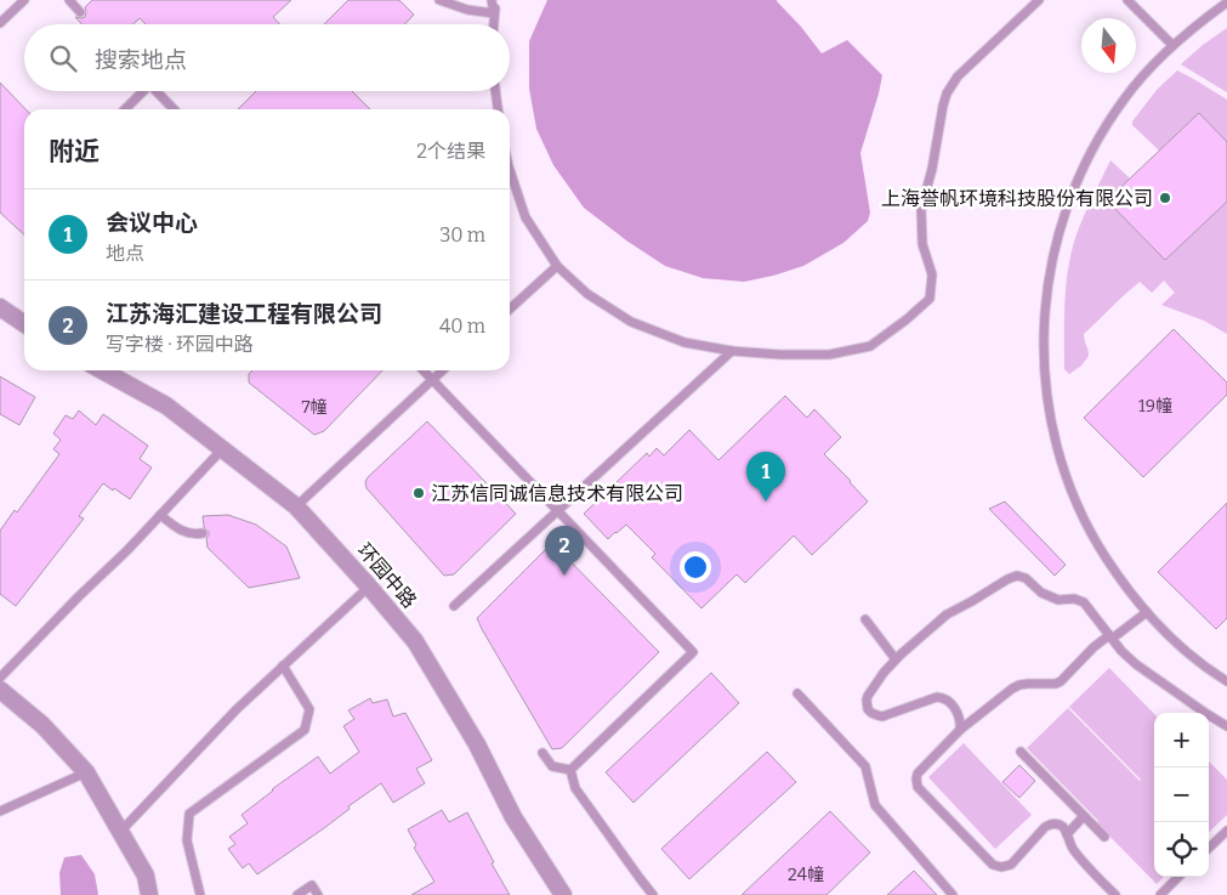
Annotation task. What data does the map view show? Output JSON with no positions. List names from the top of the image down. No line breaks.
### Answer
{"streets":{"street":["环园中路"]},"places":["上海誉帆环境科技股份有限公司","江苏信同诚信息技术有限公司"],"house_numbers":["19幢","7幢","24幢"],"north":"bottom","page":{"search":"搜索地点","heading":["附近","2个结果"],"list":[{"mark":"1","name":"会议中心","note":"地点","value":"30 m"},{"mark":"2","name":"江苏海汇建设工程有限公司","note":"写字楼 · 环园中路","value":"40 m"}],"pins":["1","2"],"map_buttons":["+","−"]}}
